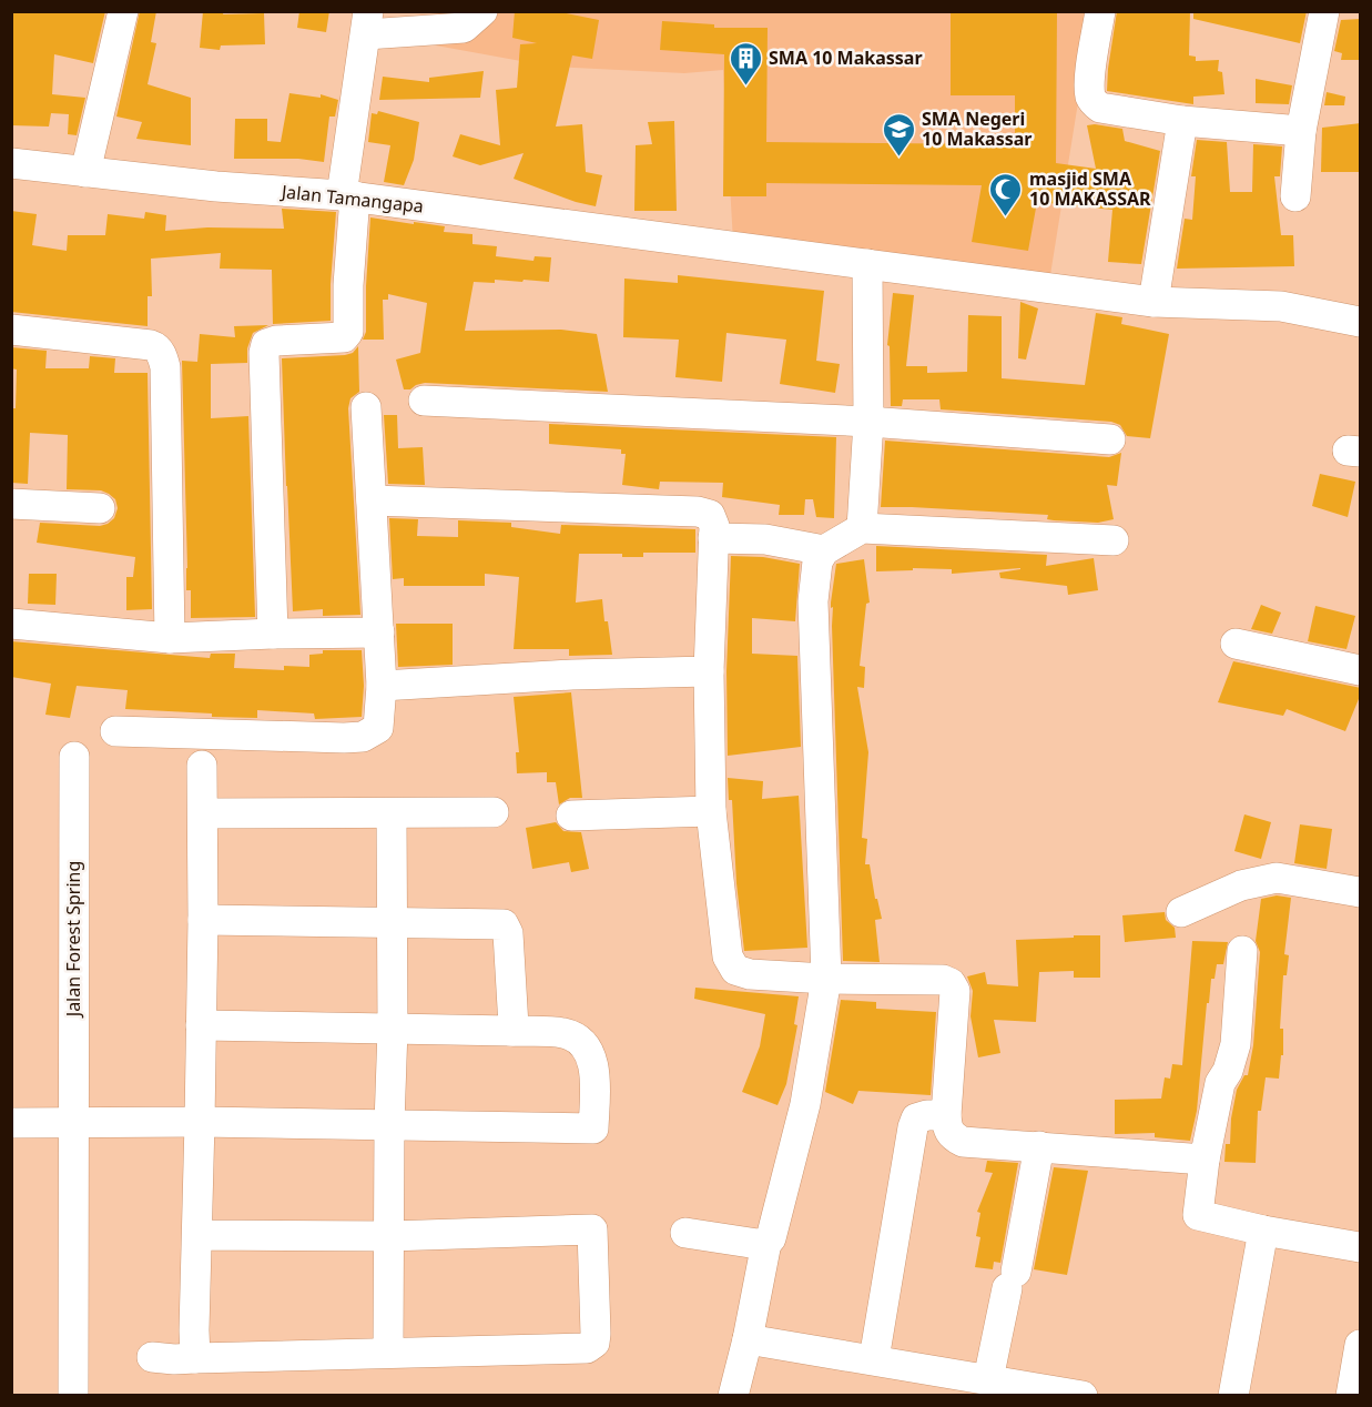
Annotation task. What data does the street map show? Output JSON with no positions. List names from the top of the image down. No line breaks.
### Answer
{"streets":{"street":["Jalan Tamangapa","Jalan Forest Spring"]},"places":{"building":["SMA 10 Makassar"],"school or university":["SMA Negeri 10 Makassar"],"mosque":["masjid SMA 10 MAKASSAR"]}}
